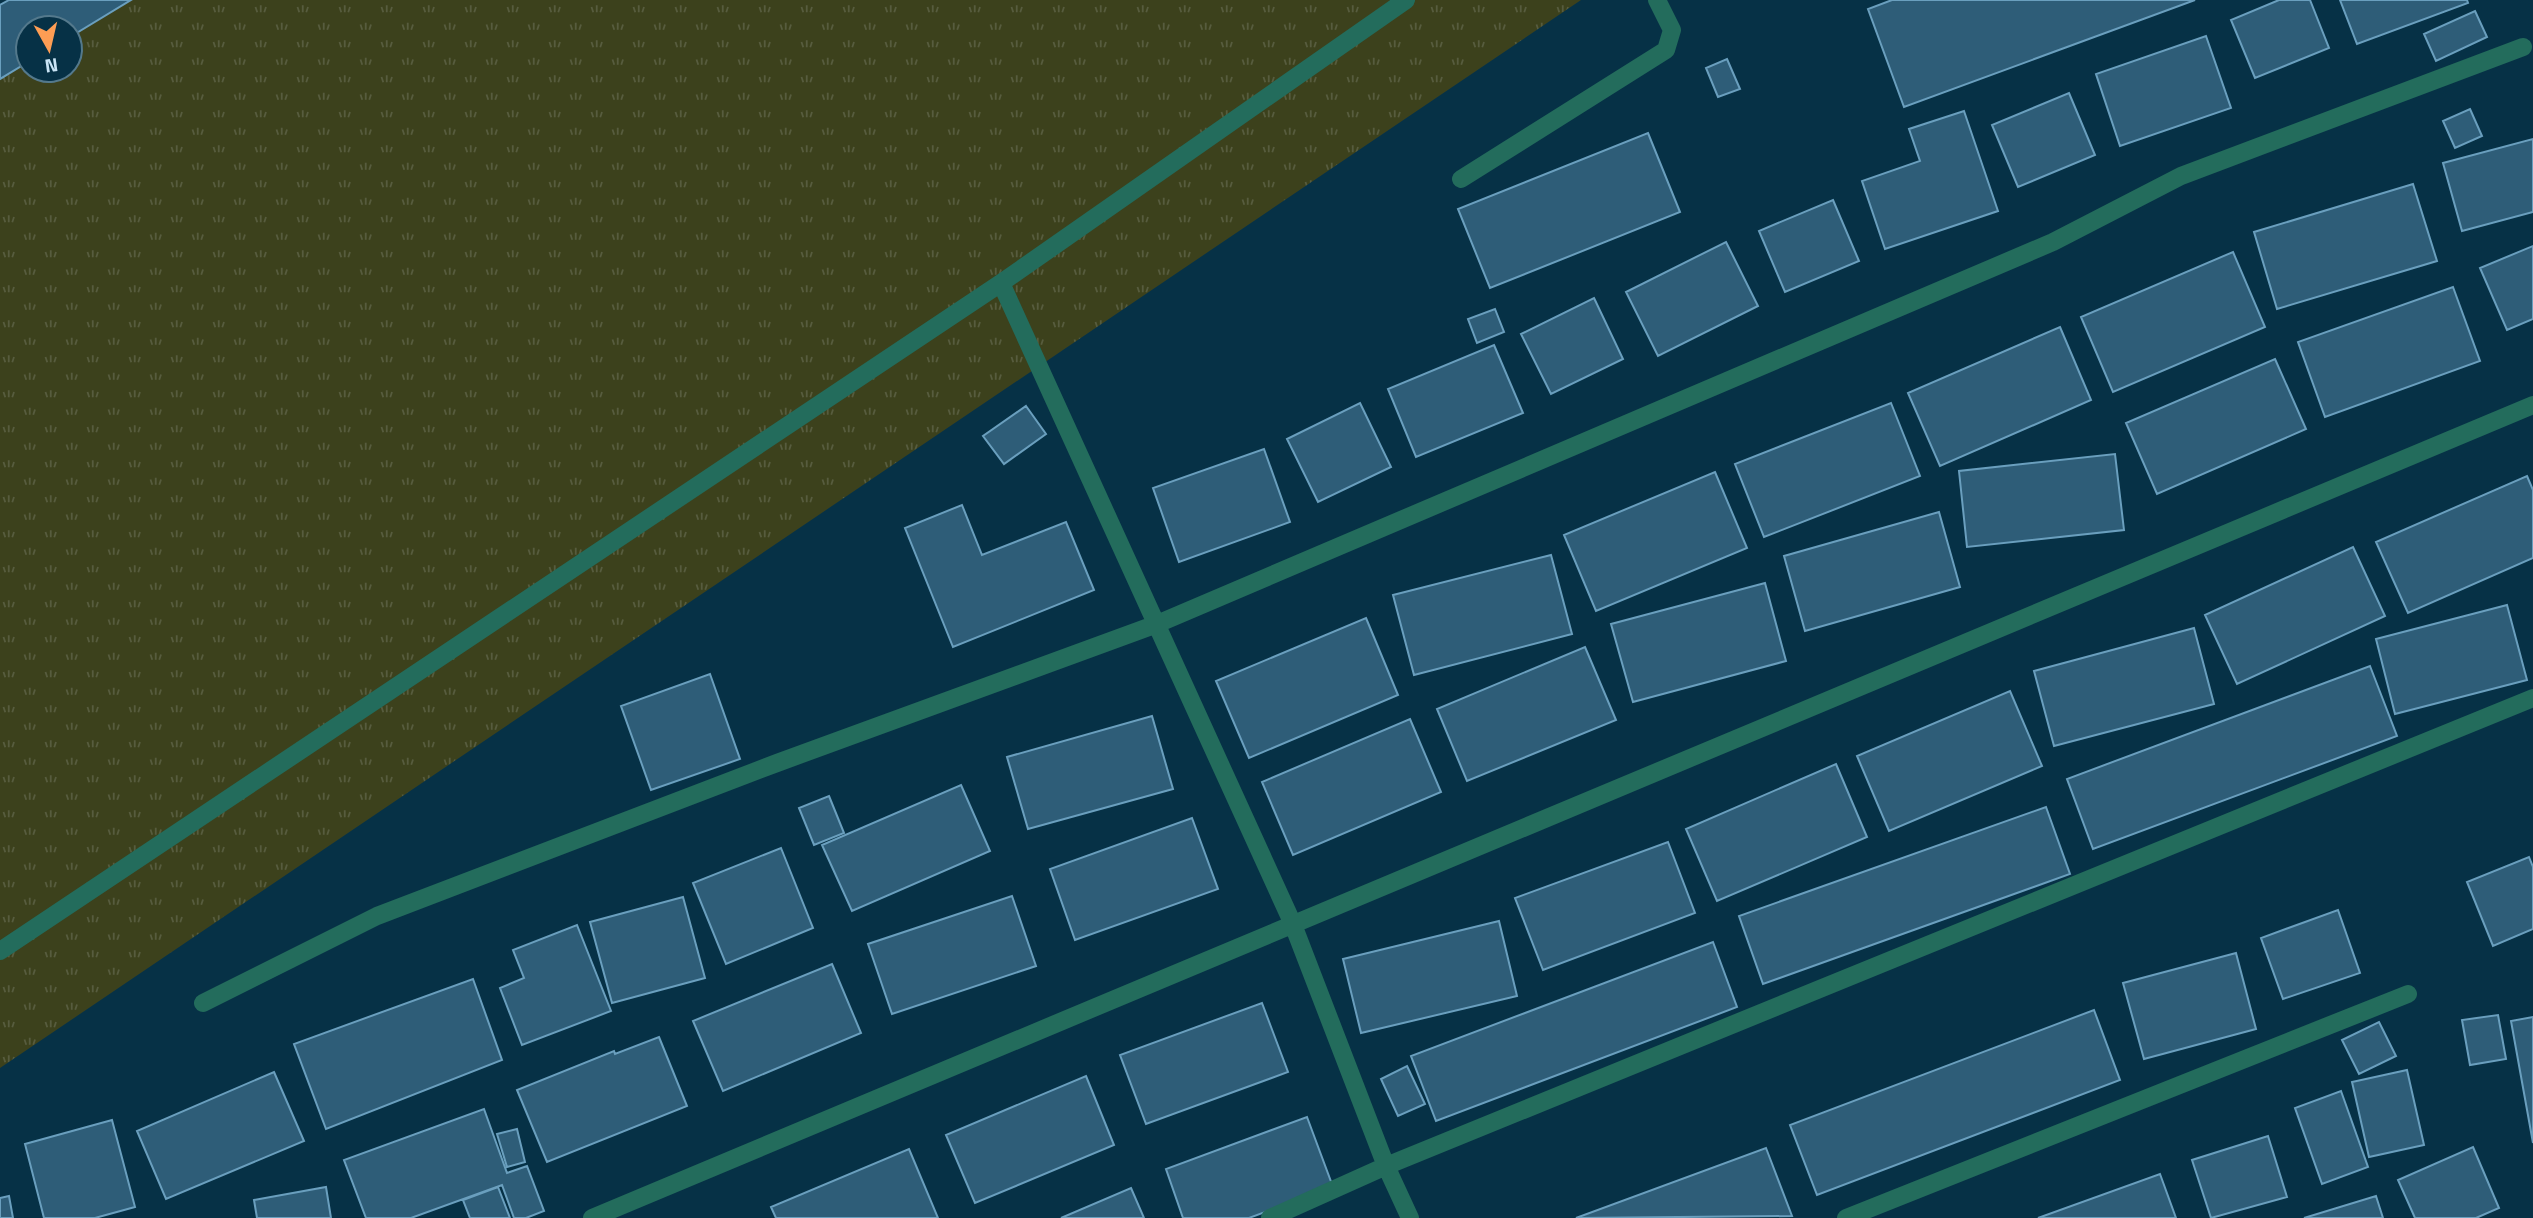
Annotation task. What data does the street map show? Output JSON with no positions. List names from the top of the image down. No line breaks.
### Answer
{"north":"bottom"}
